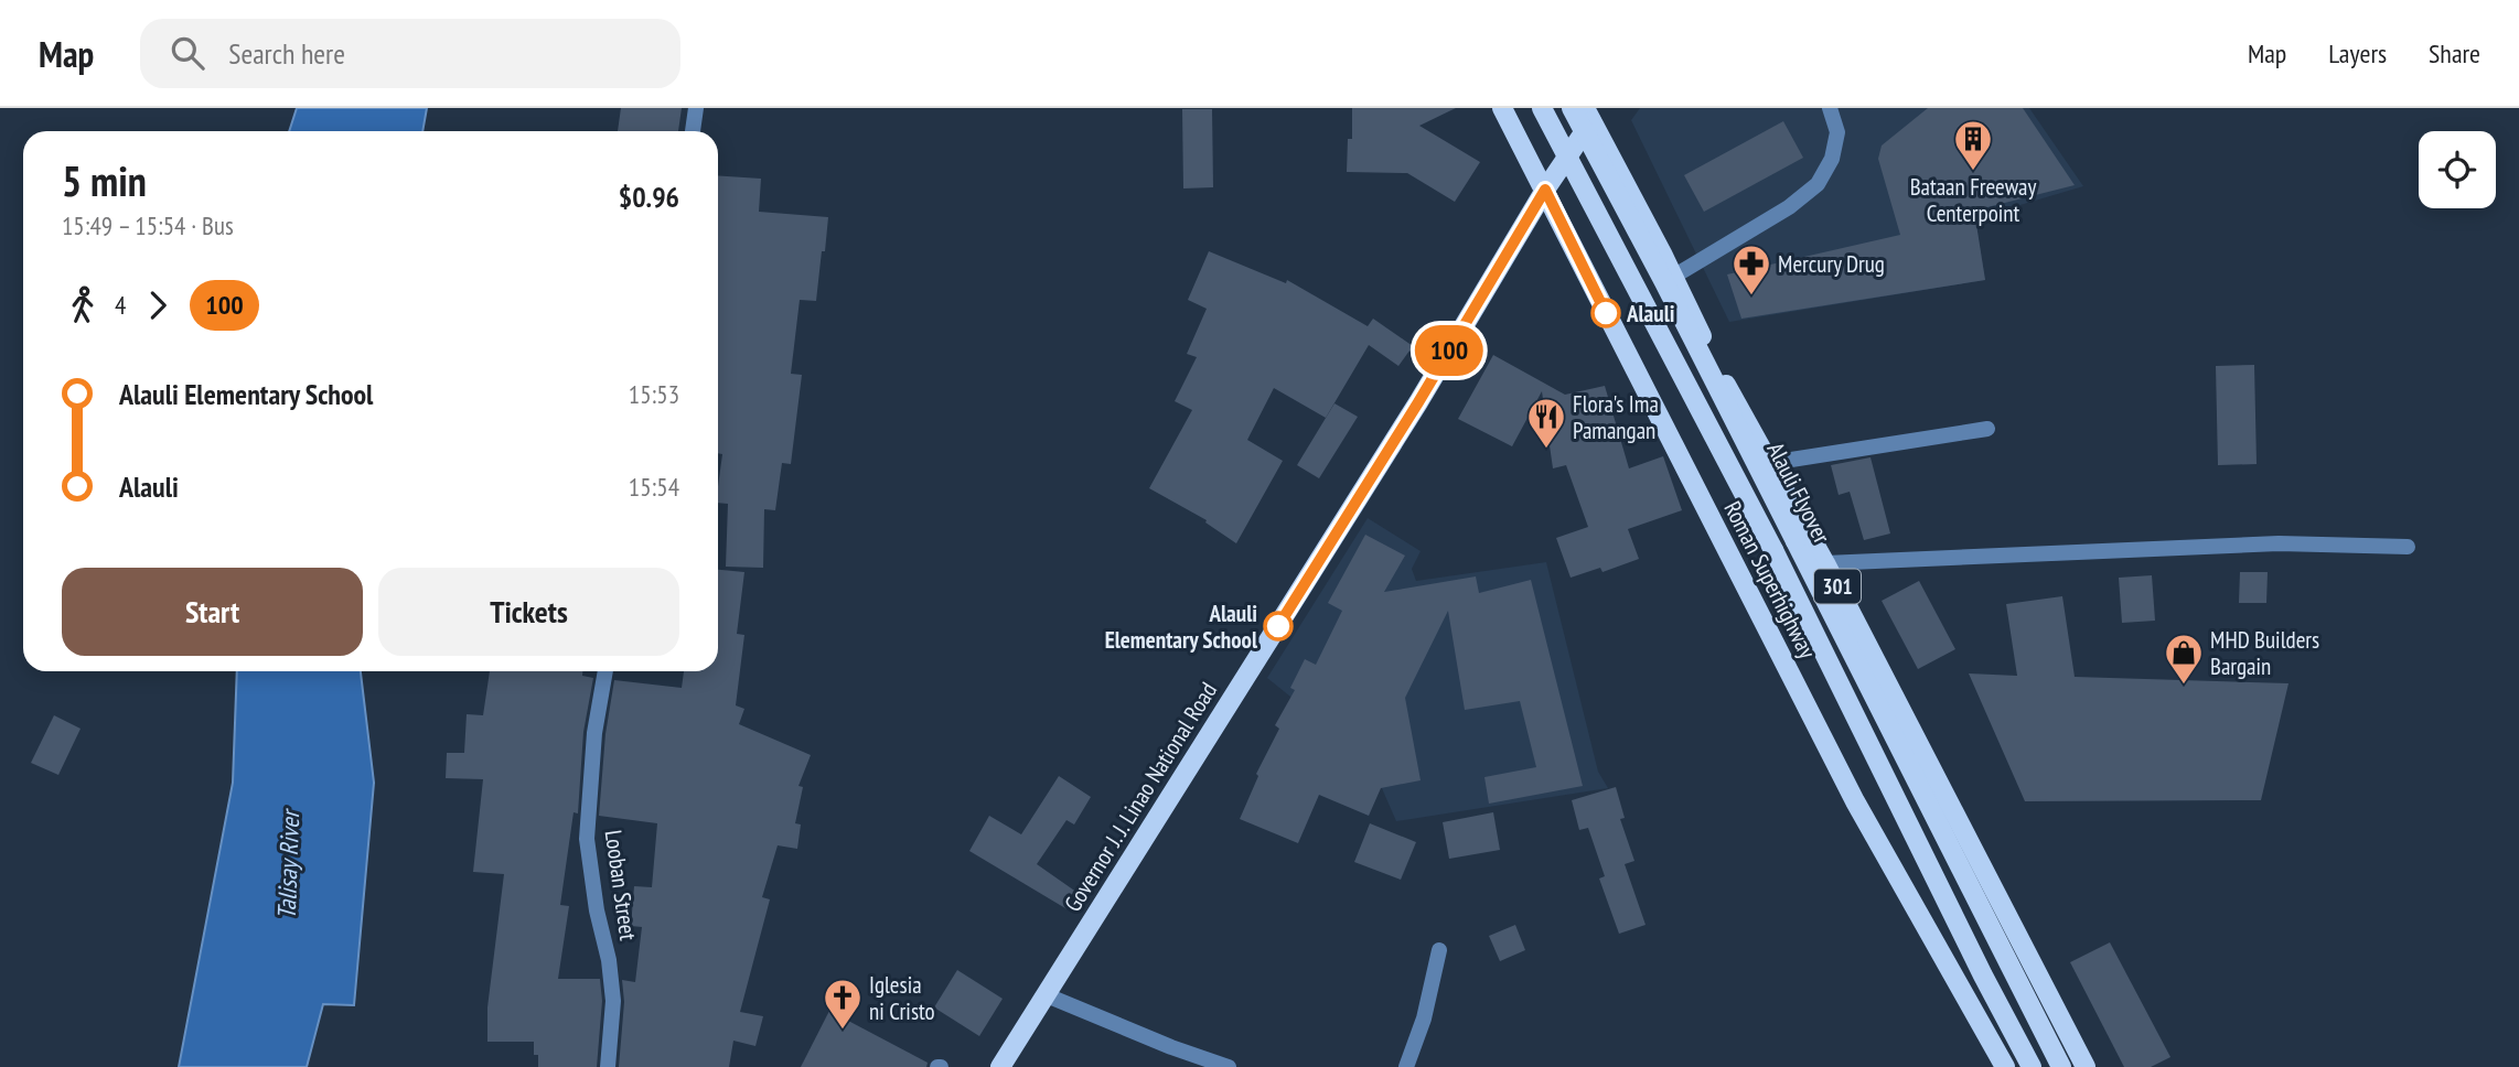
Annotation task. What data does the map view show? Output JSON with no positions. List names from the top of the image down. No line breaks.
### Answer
{"streets":{"main road":["Alauli Flyover","Roman Superhighway","301","Governor J. J. Linao National Road"],"street":["Looban Street"]},"crossings":[["Roman Superhighway","Governor J. J. Linao National Road"],["301","Governor J. J. Linao National Road"]],"water":["Talisay River"],"places":{"building":["Bataan Freeway Centerpoint"],"pharmacy":["Mercury Drug"],"other":["Alauli","Alauli Elementary School"],"restaurant":["Flora's Ima Pamangan"],"shop":["MHD Builders Bargain"],"church":["Iglesia ni Cristo"]},"lines":["bus line 100"],"page":{"header":"Map","search":"Search here","nav":["Map","Layers","Share"],"on_map":"100","heading":["5 min","15:49 – 15:54 · Bus","$0.96"],"legs":["4","100"],"list":[{"name":"Alauli Elementary School","value":"15:53"},{"name":"Alauli","value":"15:54"}],"buttons":["Start","Tickets"]}}
